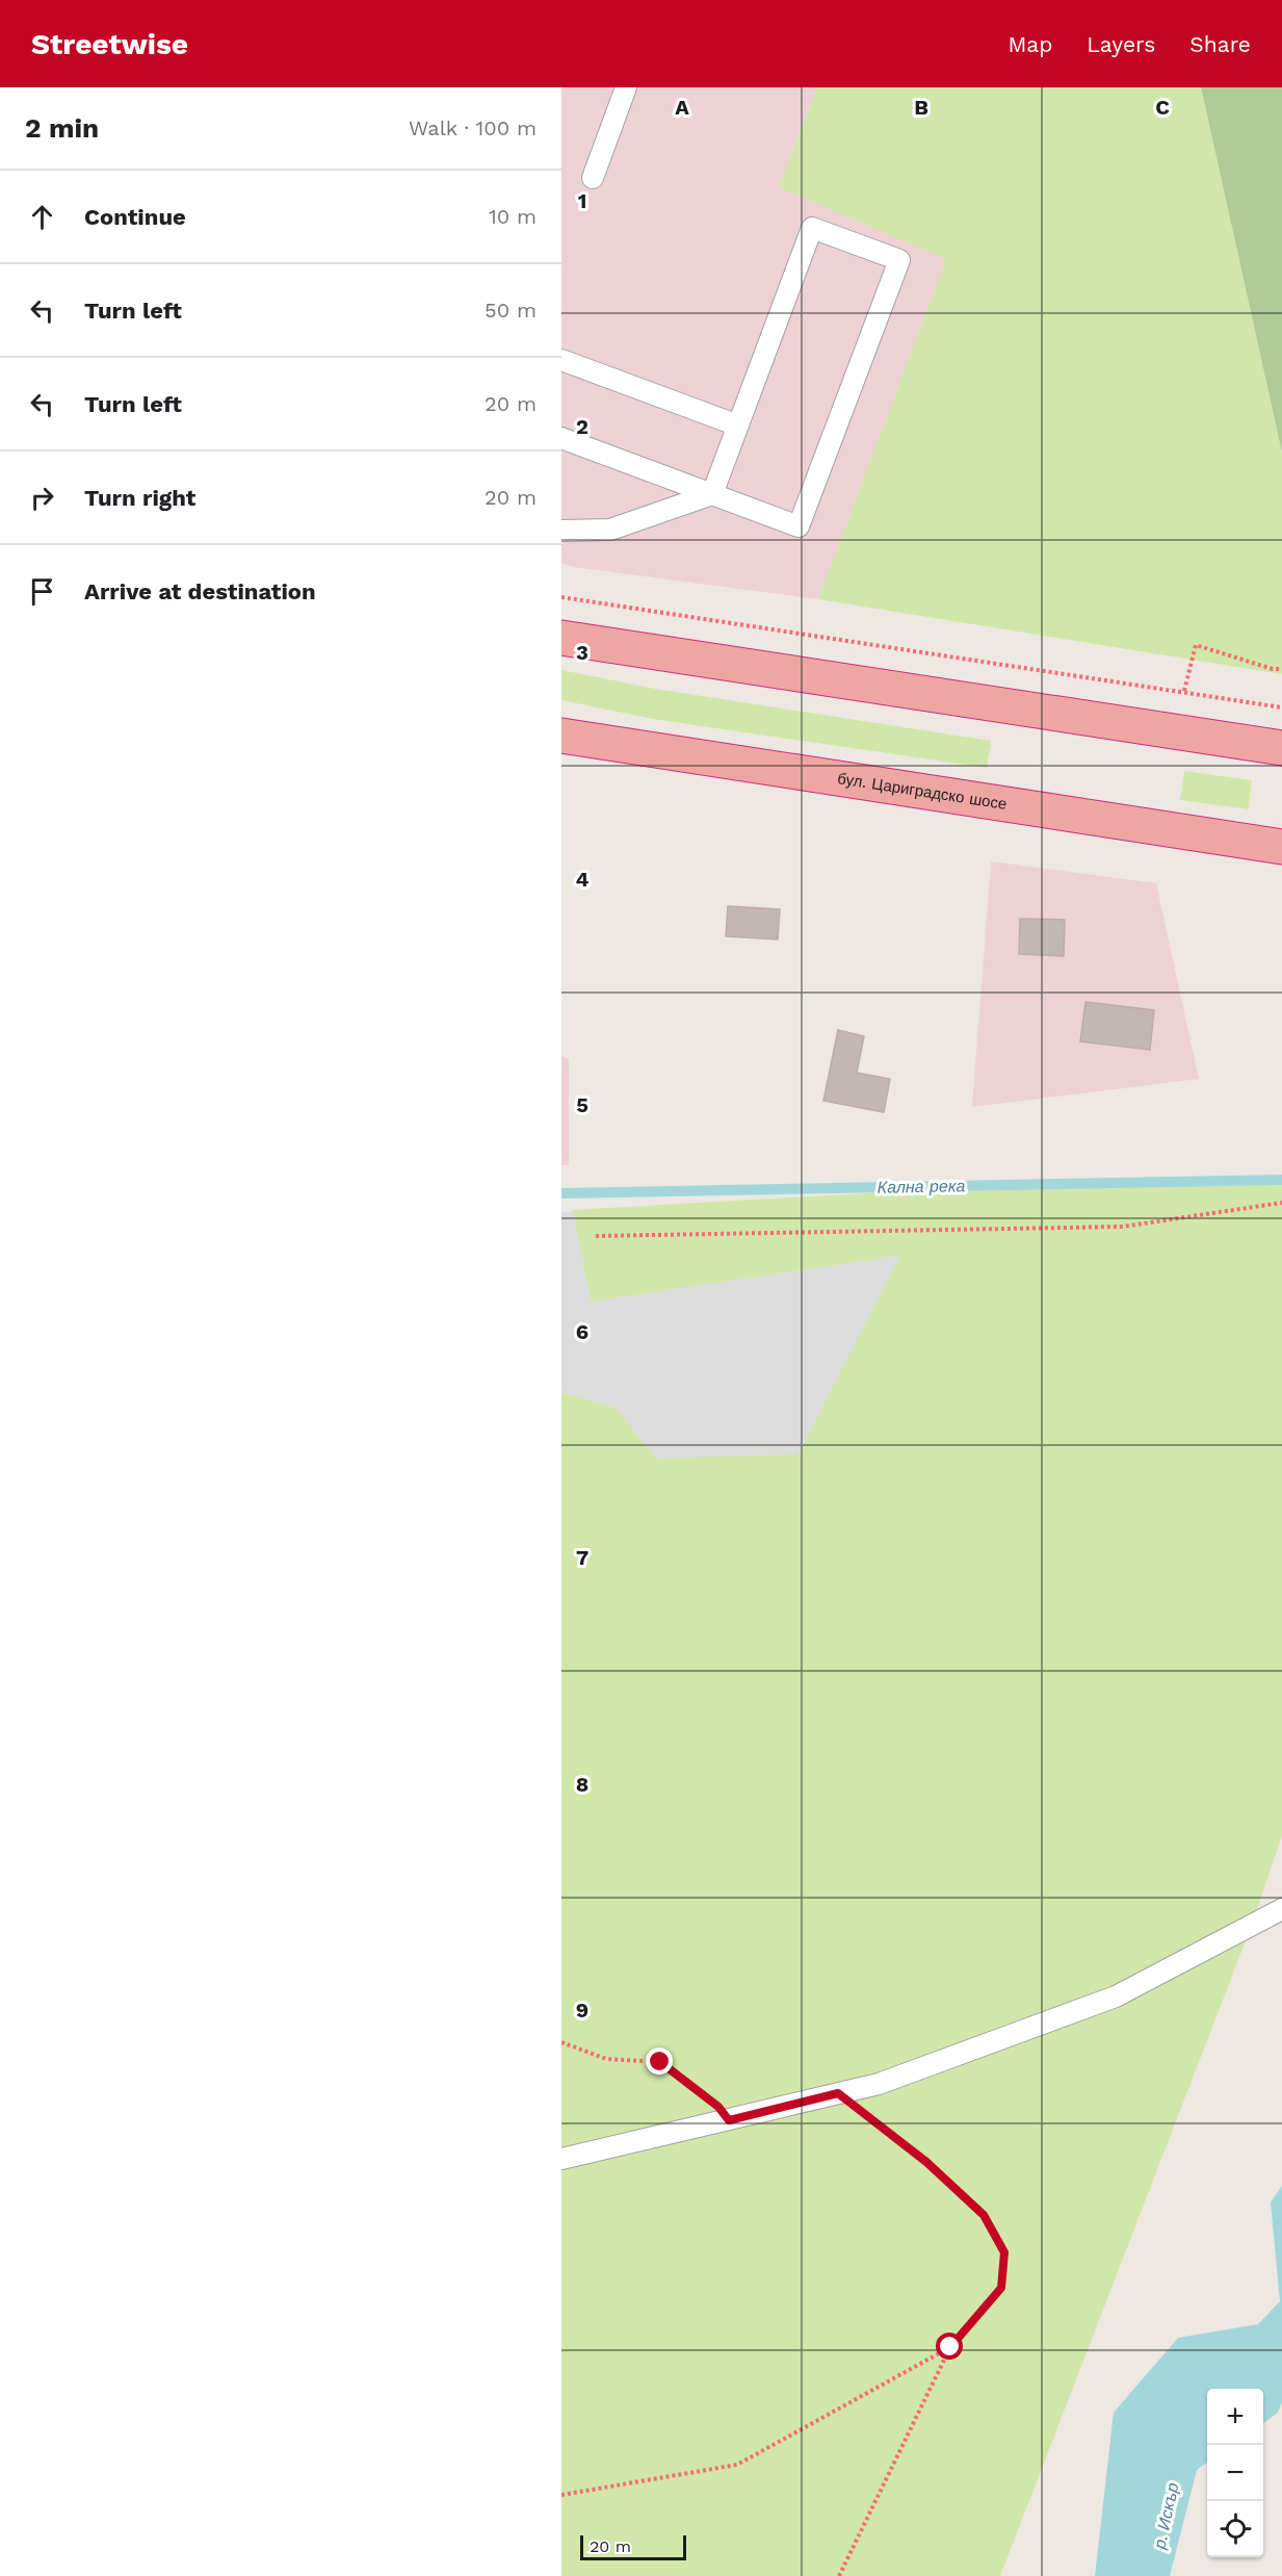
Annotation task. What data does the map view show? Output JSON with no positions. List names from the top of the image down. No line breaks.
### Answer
{"streets":{"highway":["бул. Цариградско шосе"]},"water":["Кална река","р. Искър"],"scale_bar":"20 m","page":{"header":"Streetwise","nav":["Map","Layers","Share"],"heading":["2 min","Walk · 100 m"],"list":[["Continue","10 m"],["Turn left","50 m"],["Turn left","20 m"],["Turn right","20 m"],"Arrive at destination"],"map_buttons":["+","−"],"scale":"20 m"},"grid":{"columns":["A","B","C"],"rows":["1","2","3","4","5","6","7","8","9"]}}
